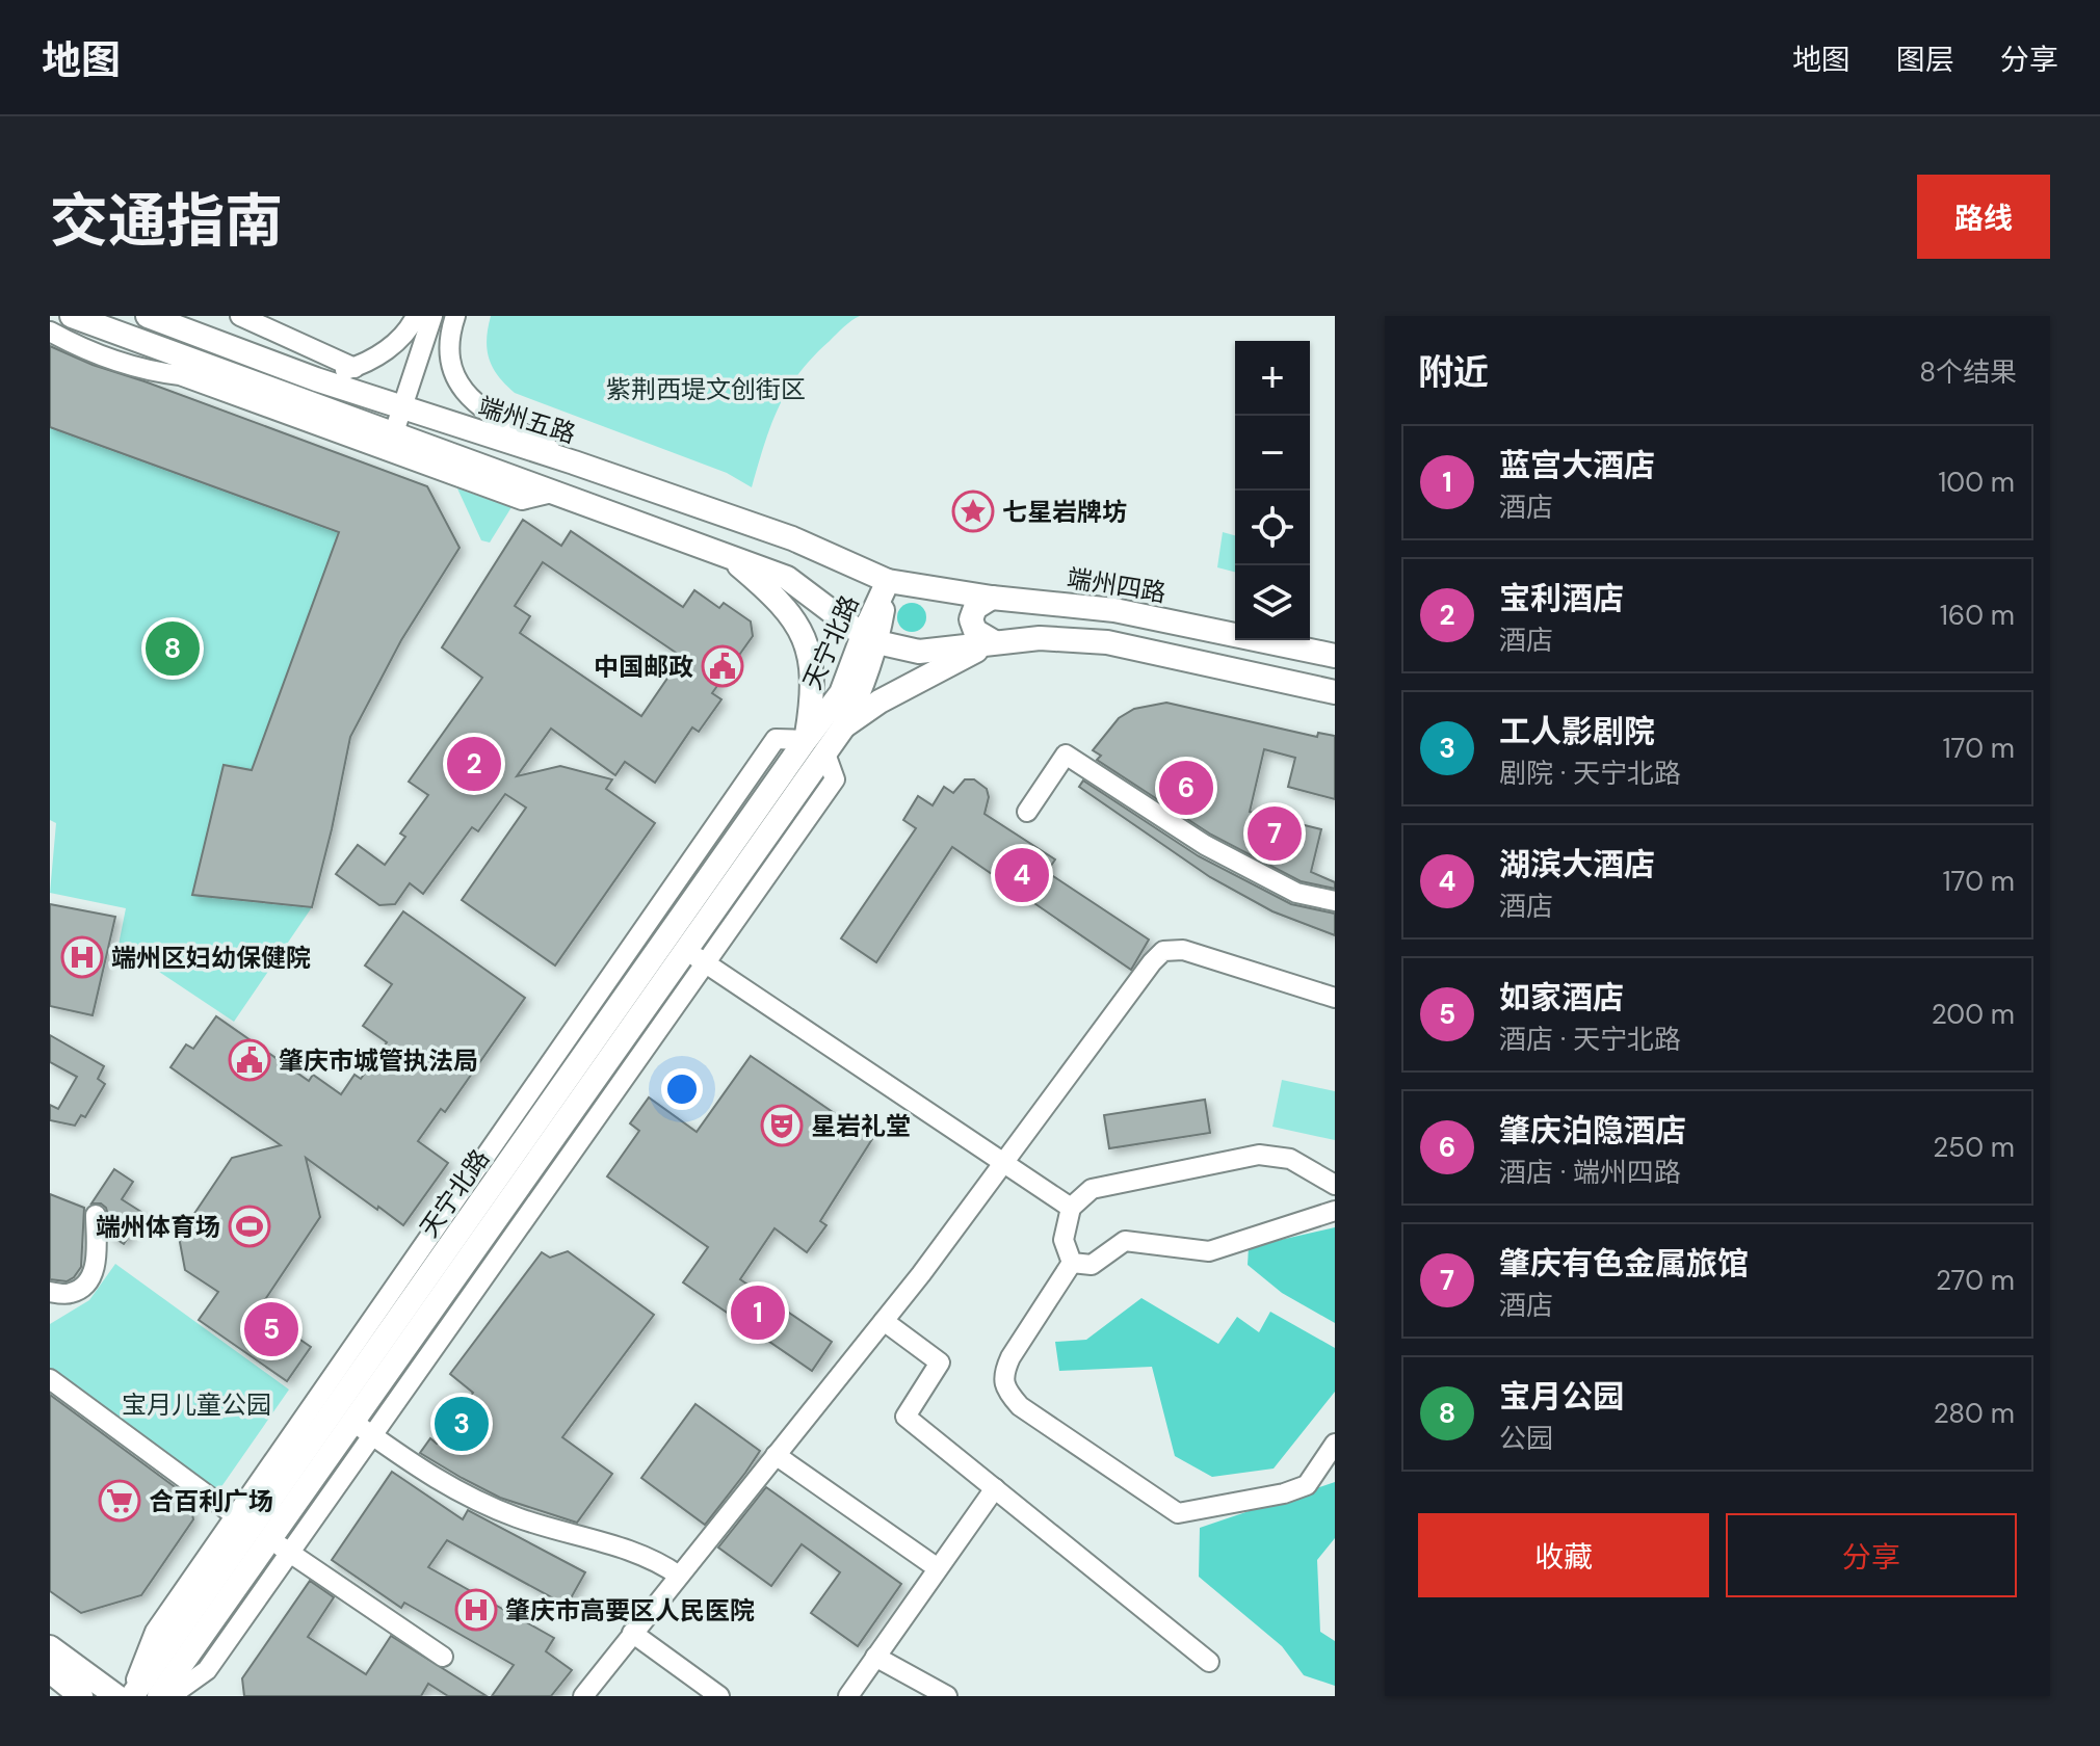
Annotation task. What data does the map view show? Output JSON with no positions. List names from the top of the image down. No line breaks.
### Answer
{"streets":{"main road":["端州五路","端州四路","天宁北路"]},"crossings":[["端州五路","端州四路"],["端州五路","天宁北路"],["端州四路","天宁北路"]],"parks":["紫荆西堤文创街区","宝月儿童公园"],"places":{"place":["七星岩牌坊"],"public building":["中国邮政","肇庆市城管执法局"],"hospital":["端州区妇幼保健院","肇庆市高要区人民医院"],"theatre":["星岩礼堂"],"sports":["端州体育场"],"supermarket":["合百利广场"]},"page":{"header":"地图","nav":["地图","图层","分享"],"title":"交通指南","buttons":["路线",["收藏","分享"]],"heading":["附近","8个结果"],"map_buttons":["+","−"],"list":[{"mark":"1","name":"蓝宫大酒店","note":"酒店","value":"100 m"},{"mark":"2","name":"宝利酒店","note":"酒店","value":"160 m"},{"mark":"3","name":"工人影剧院","note":"剧院 · 天宁北路","value":"170 m"},{"mark":"4","name":"湖滨大酒店","note":"酒店","value":"170 m"},{"mark":"5","name":"如家酒店","note":"酒店 · 天宁北路","value":"200 m"},{"mark":"6","name":"肇庆泊隐酒店","note":"酒店 · 端州四路","value":"250 m"},{"mark":"7","name":"肇庆有色金属旅馆","note":"酒店","value":"270 m"},{"mark":"8","name":"宝月公园","note":"公园","value":"280 m"}],"pins":["8","2","6","7","4","1","5","3"]}}
